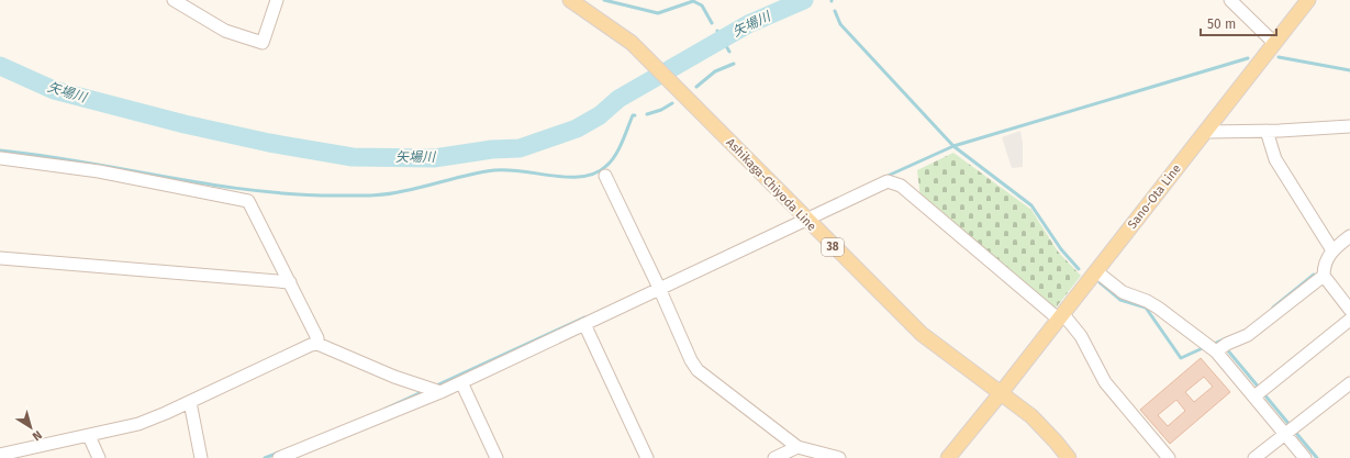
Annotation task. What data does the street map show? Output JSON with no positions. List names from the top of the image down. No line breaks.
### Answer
{"streets":{"main road":["Ashikaga-Chiyoda Line","Sano-Ota Line","38"]},"crossings":[["Ashikaga-Chiyoda Line","Sano-Ota Line"]],"water":["矢場川"],"scale_bar":"50 m","north":"bottom right"}
